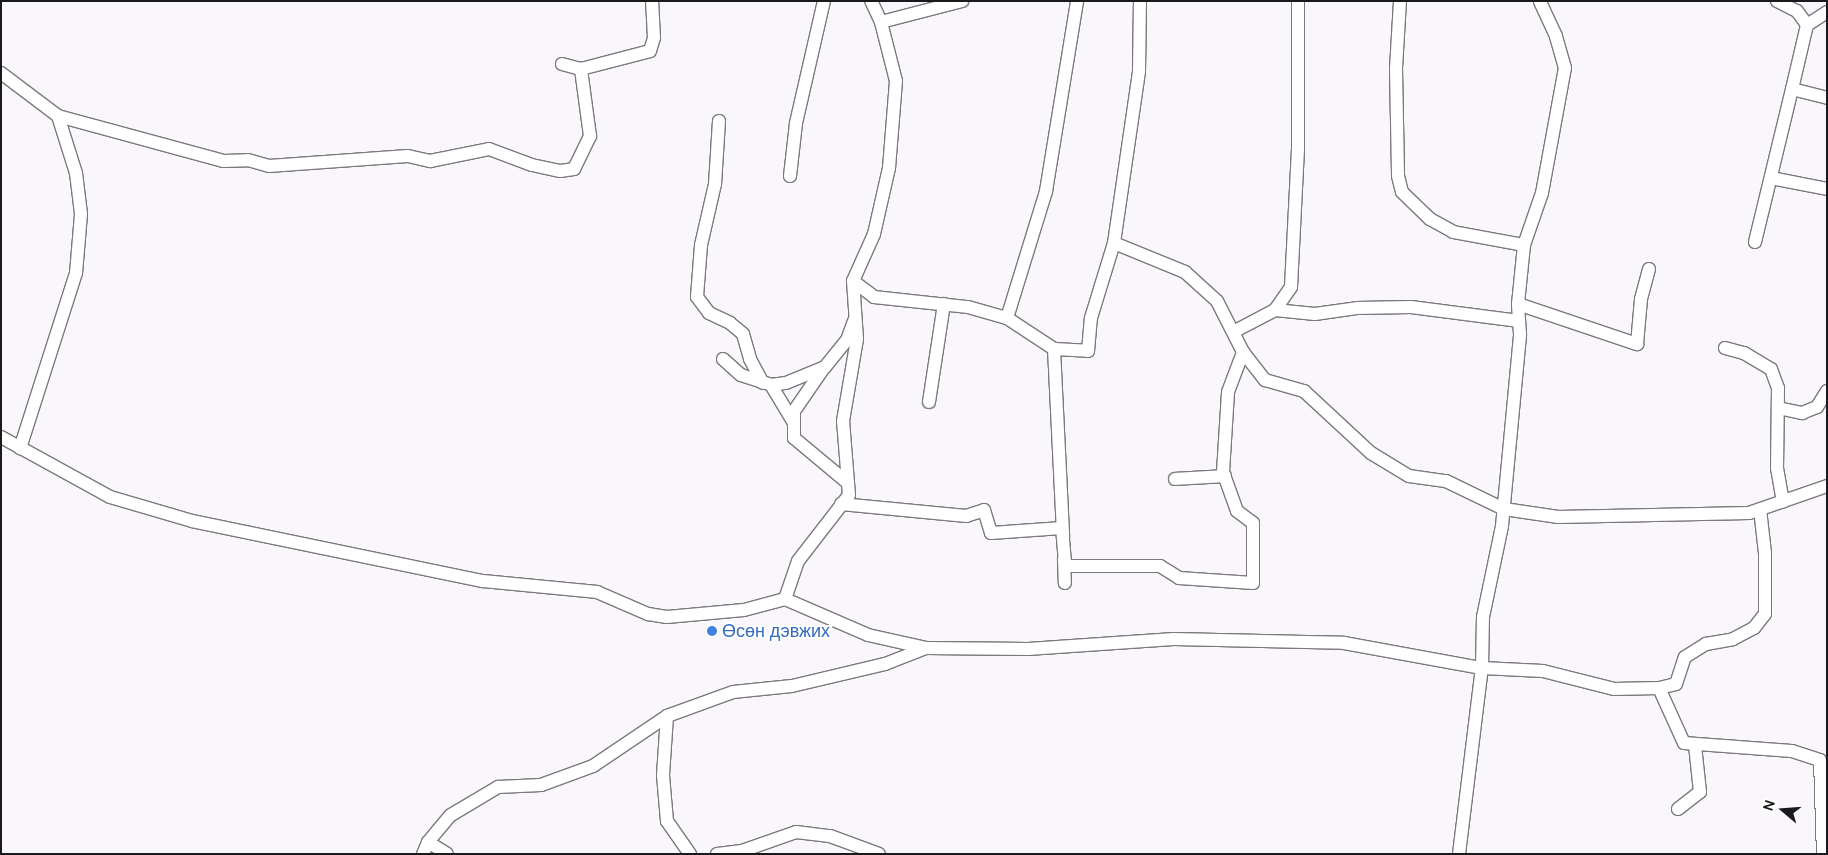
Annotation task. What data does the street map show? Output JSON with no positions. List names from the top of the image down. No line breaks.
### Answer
{"places":["Өсөн дэвжих"],"north":"left"}
